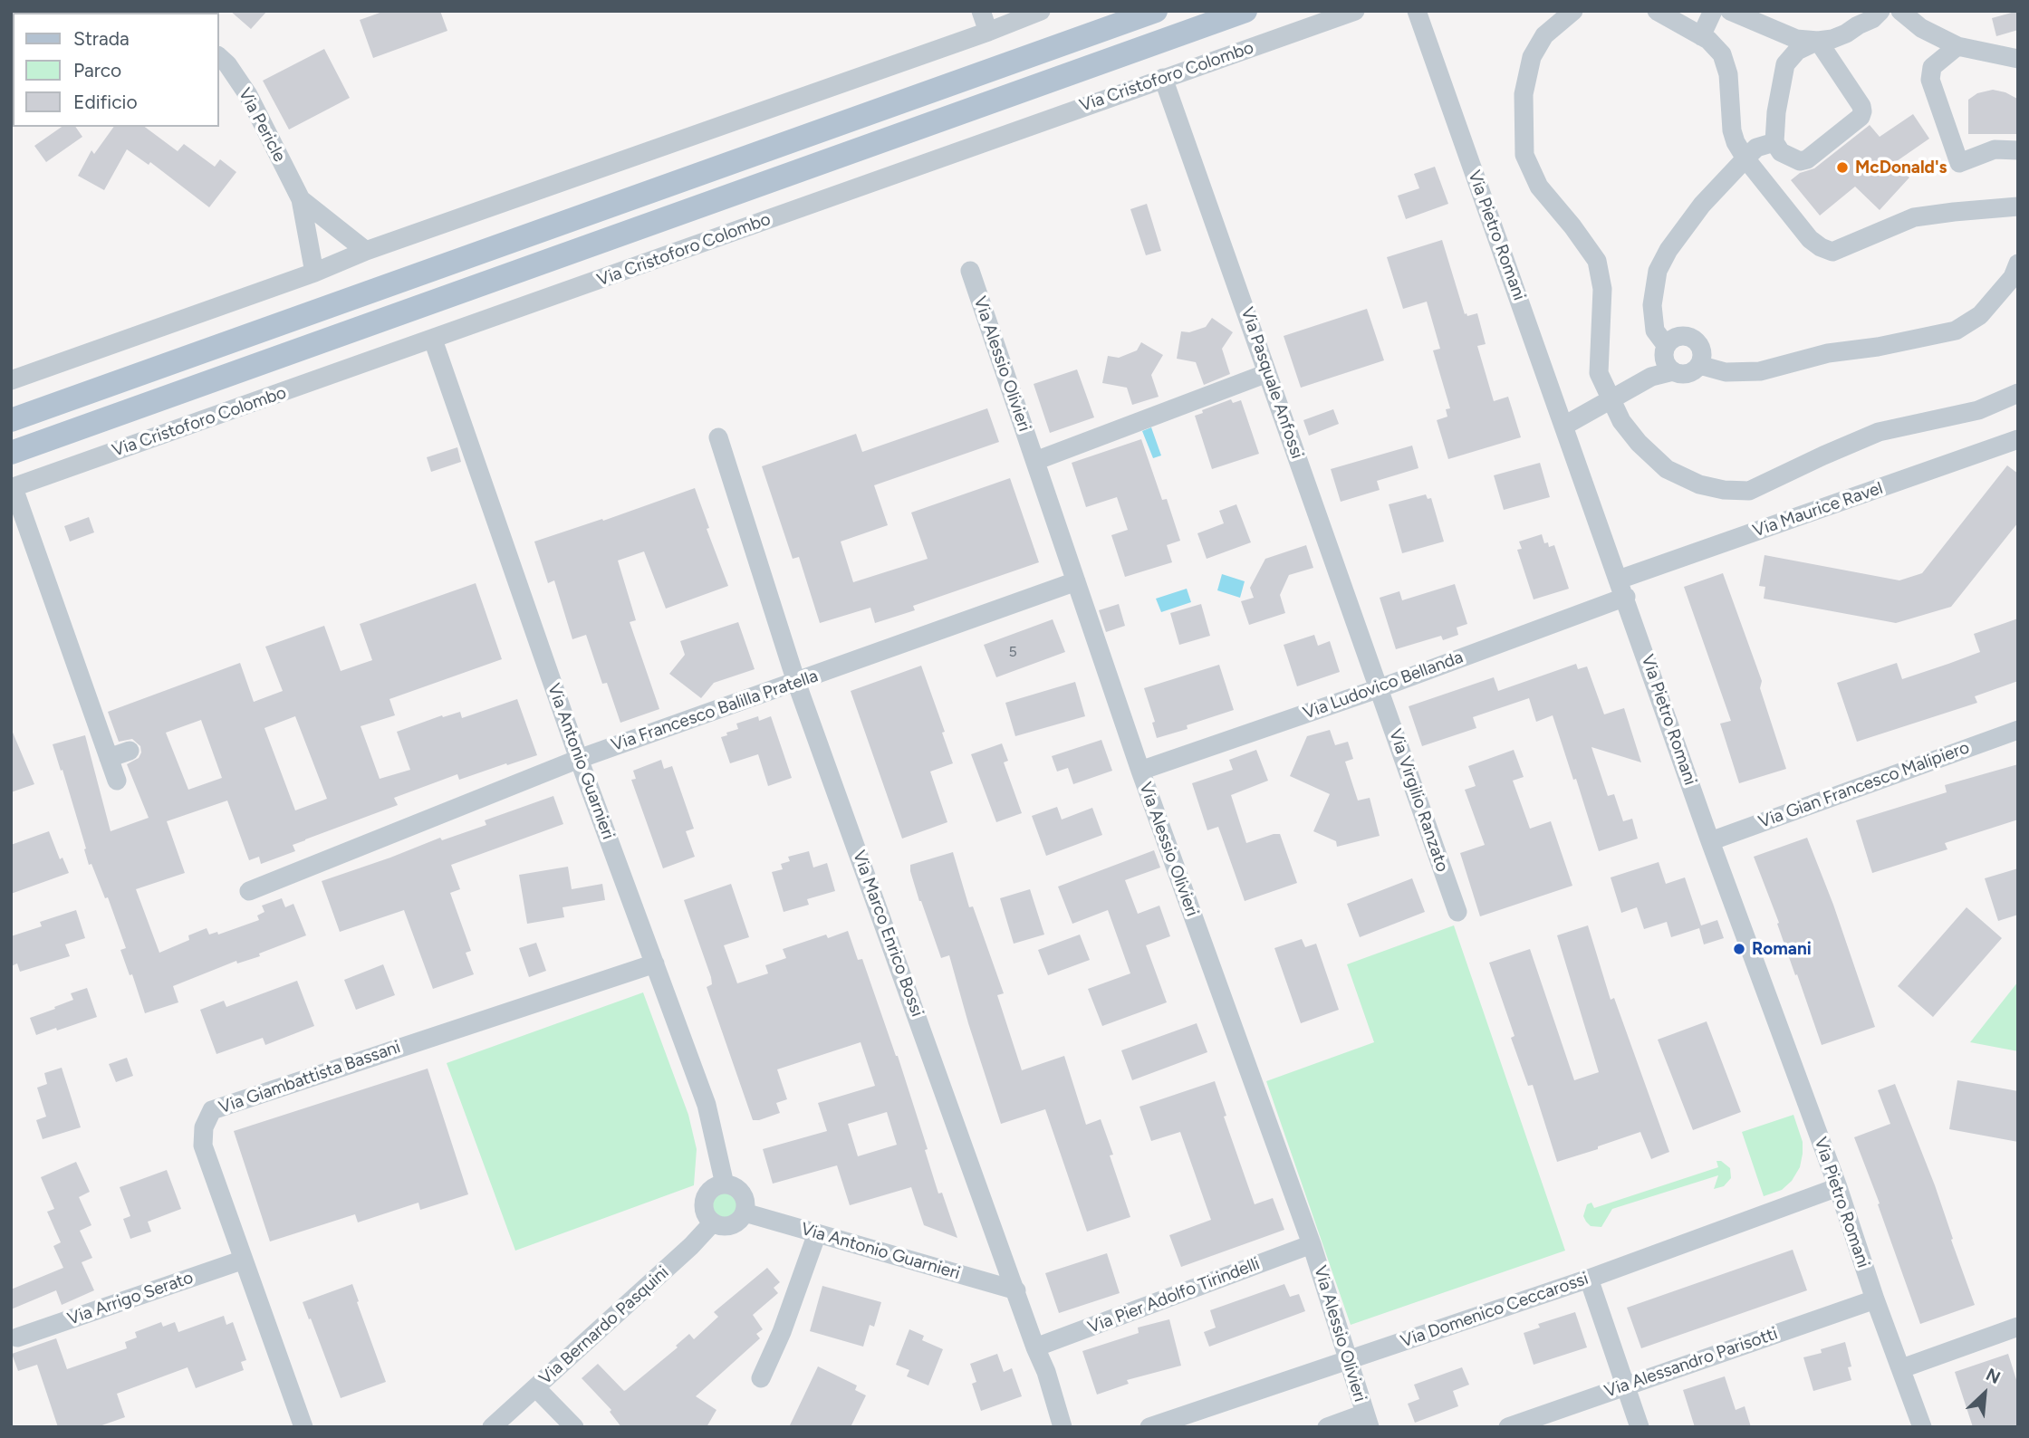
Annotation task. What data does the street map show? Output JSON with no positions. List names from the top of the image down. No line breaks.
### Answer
{"streets":{"main road":["Via Cristoforo Colombo"],"street":["Via Pericle","Via Pietro Romani","Via Alessio Olivieri","Via Pasquale Anfossi","Via Maurice Ravel","Via Ludovico Bellanda","Via Francesco Balilla Pratella","Via Antonio Guarnieri","Via Gian Francesco Malipiero","Via Virgilio Ranzato","Via Marco Enrico Bossi","Via Giambattista Bassani","Via Pier Adolfo Tirindelli","Via Arrigo Serato","Via Domenico Ceccarossi","Via Bernardo Pasquini","Via Alessandro Parisotti"]},"crossings":[["Via Cristoforo Colombo","Via Pasquale Anfossi"],["Via Cristoforo Colombo","Via Antonio Guarnieri"],["Via Pietro Romani","Via Maurice Ravel"],["Via Pietro Romani","Via Ludovico Bellanda"],["Via Pietro Romani","Via Gian Francesco Malipiero"],["Via Pietro Romani","Via Domenico Ceccarossi"],["Via Pietro Romani","Via Alessandro Parisotti"],["Via Alessio Olivieri","Via Ludovico Bellanda"],["Via Alessio Olivieri","Via Francesco Balilla Pratella"],["Via Alessio Olivieri","Via Pier Adolfo Tirindelli"],["Via Alessio Olivieri","Via Domenico Ceccarossi"],["Via Pasquale Anfossi","Via Ludovico Bellanda"],["Via Pasquale Anfossi","Via Virgilio Ranzato"],["Via Maurice Ravel","Via Ludovico Bellanda"],["Via Ludovico Bellanda","Via Virgilio Ranzato"],["Via Francesco Balilla Pratella","Via Antonio Guarnieri"],["Via Francesco Balilla Pratella","Via Marco Enrico Bossi"],["Via Antonio Guarnieri","Via Marco Enrico Bossi"],["Via Antonio Guarnieri","Via Giambattista Bassani"],["Via Antonio Guarnieri","Via Bernardo Pasquini"],["Via Marco Enrico Bossi","Via Pier Adolfo Tirindelli"],["Via Giambattista Bassani","Via Arrigo Serato"]],"places":["McDonald's","Romani"],"house_numbers":["5"],"legend":["Strada","Parco","Edificio"],"north":"top right"}
